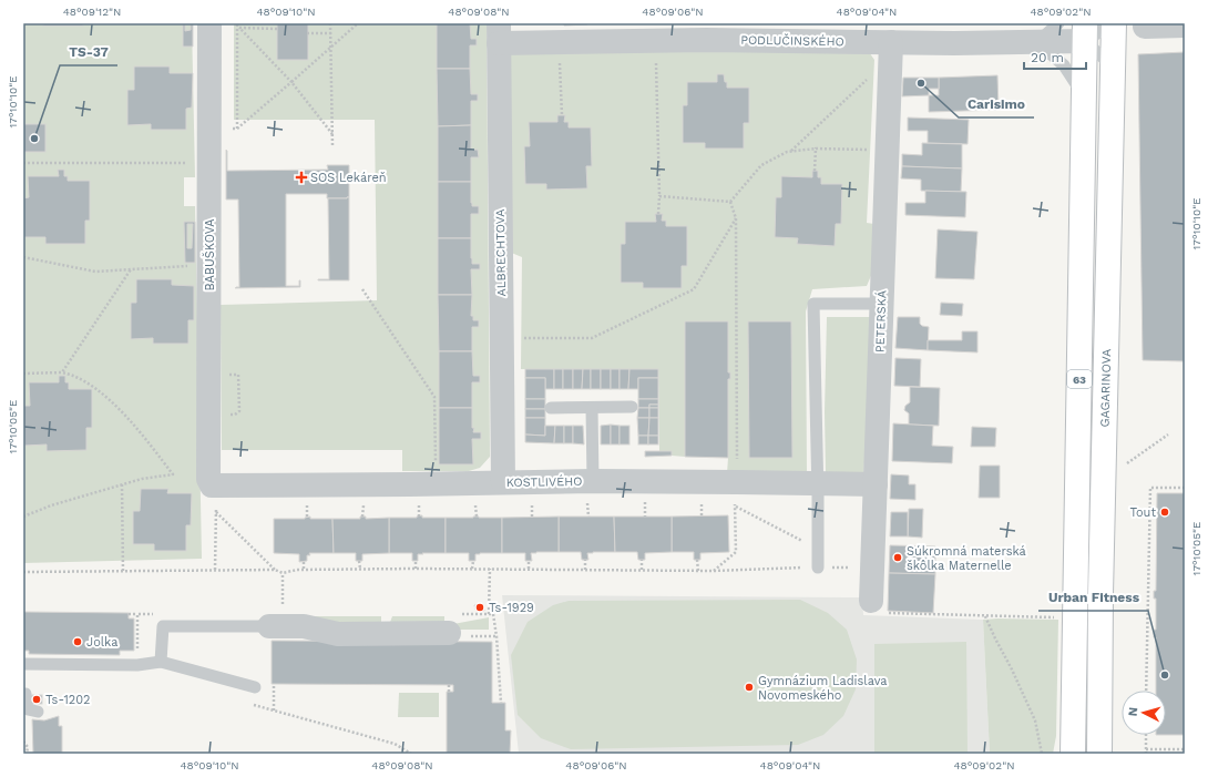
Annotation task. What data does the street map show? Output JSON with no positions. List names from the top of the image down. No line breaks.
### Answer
{"streets":{"main road":["63","GAGARINOVA"],"street":["PODLUČINSKÉHO","ALBRECHTOVA","BABUŠKOVA","PETERSKÁ","KOSTLIVÉHO"]},"crossings":[["PODLUČINSKÉHO","ALBRECHTOVA"],["PODLUČINSKÉHO","PETERSKÁ"],["PODLUČINSKÉHO","GAGARINOVA"],["ALBRECHTOVA","KOSTLIVÉHO"],["BABUŠKOVA","KOSTLIVÉHO"],["PETERSKÁ","KOSTLIVÉHO"]],"places":{"other":["Carisimo","TS-37","Tout","Súkromná materská škôlka Maternelle","Ts-1929","Jolka","Urban Fitness","Gymnázium Ladislava Novomeského","Ts-1202"],"health":["SOS Lekáreň"]},"scale_bar":"20 m","north":"left","coordinates":["48°09'12\"N","48°09'10\"N","48°09'08\"N","48°09'06\"N","48°09'04\"N","48°09'02\"N","17°10'10\"E","17°10'05\"E"]}
